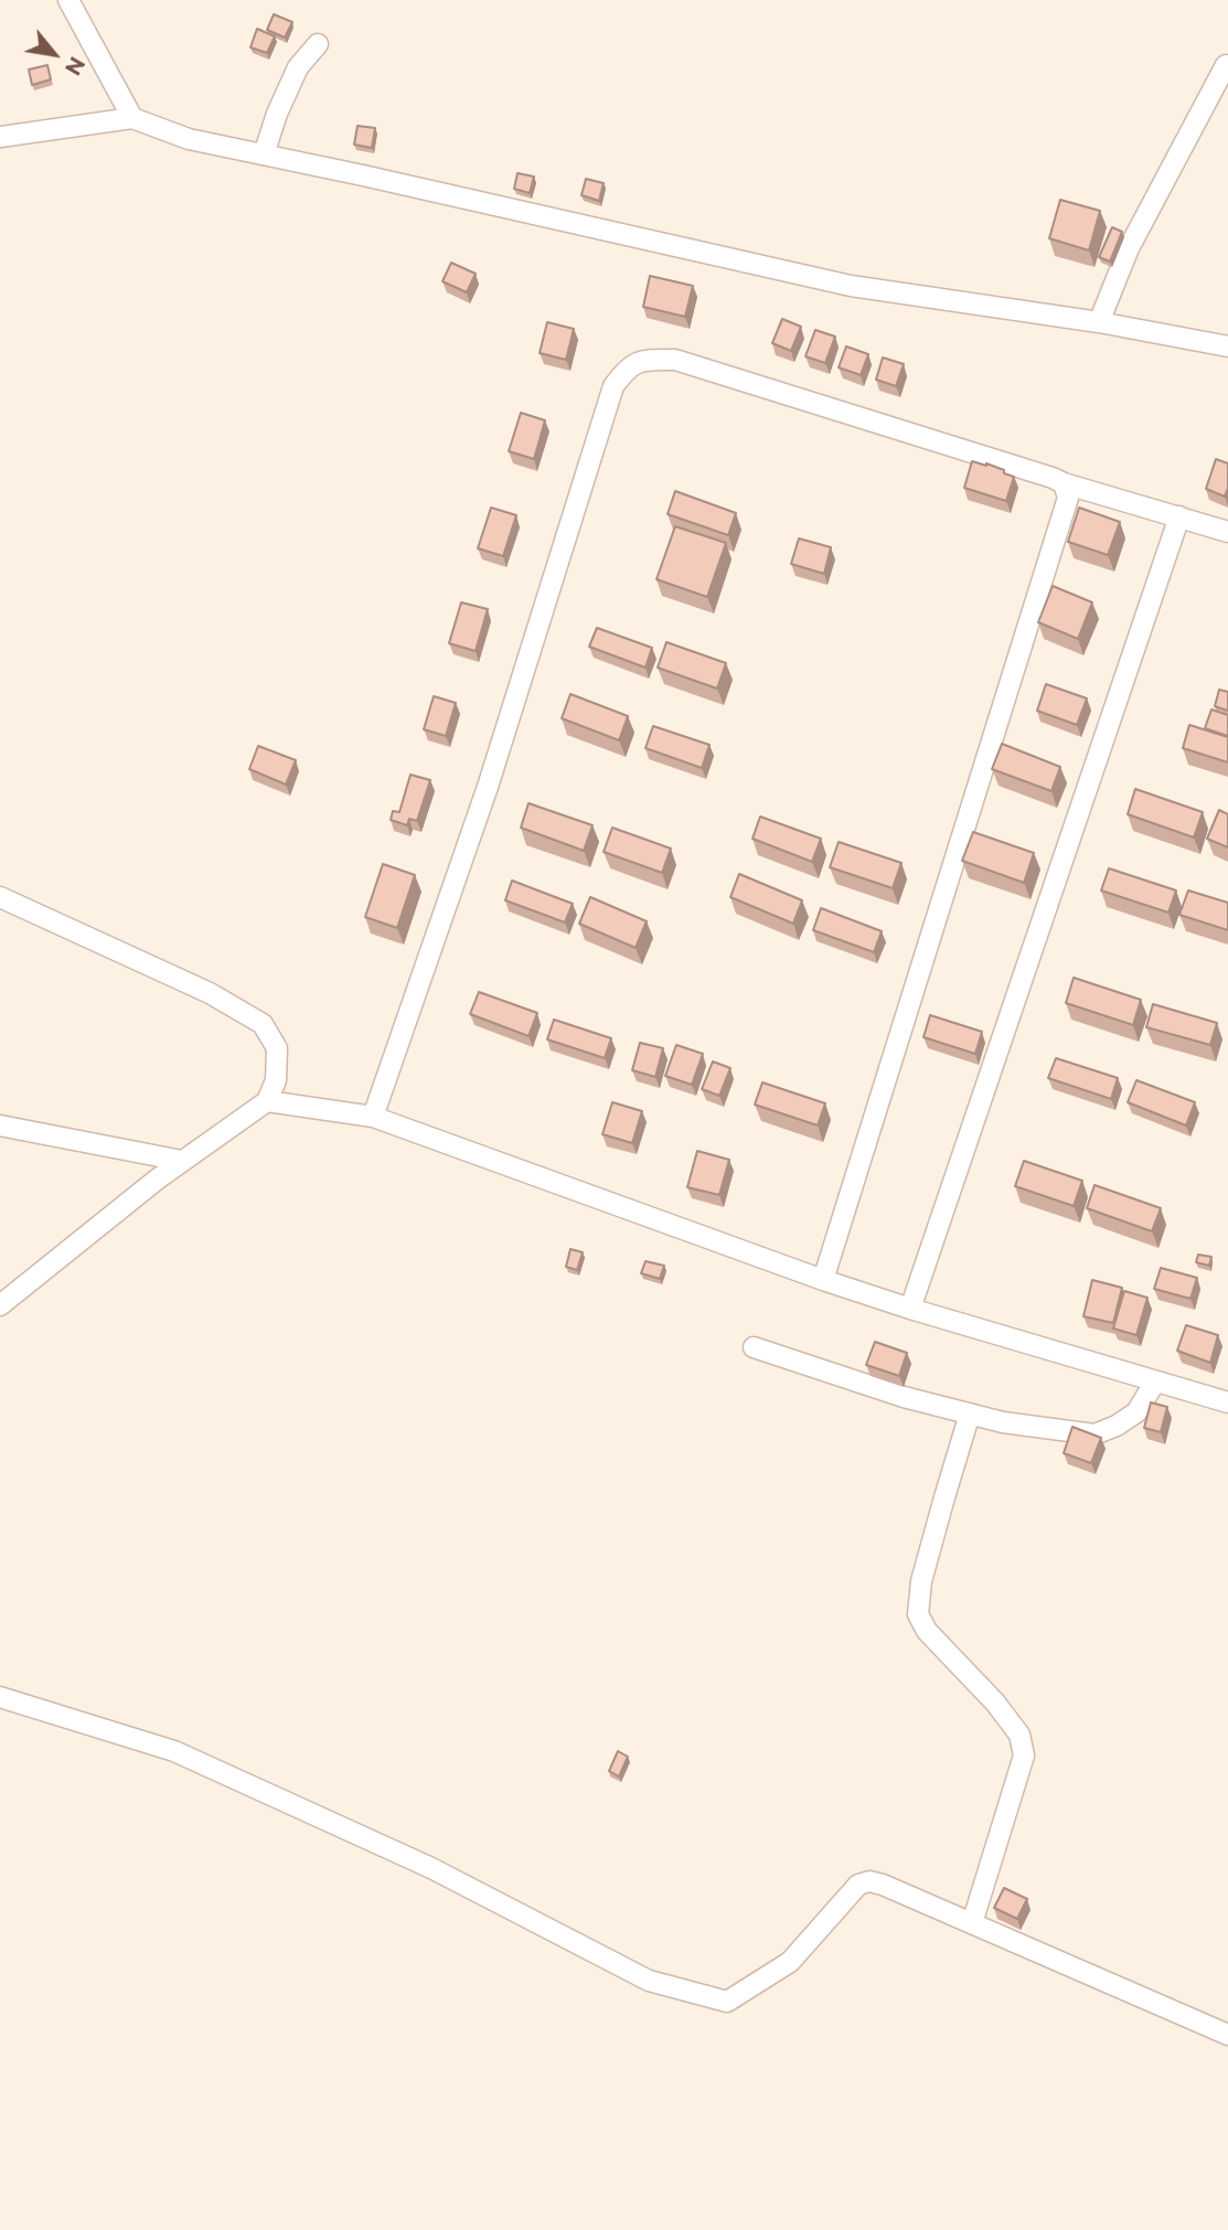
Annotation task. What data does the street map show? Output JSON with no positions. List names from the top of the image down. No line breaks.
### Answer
{"north":"bottom right"}
